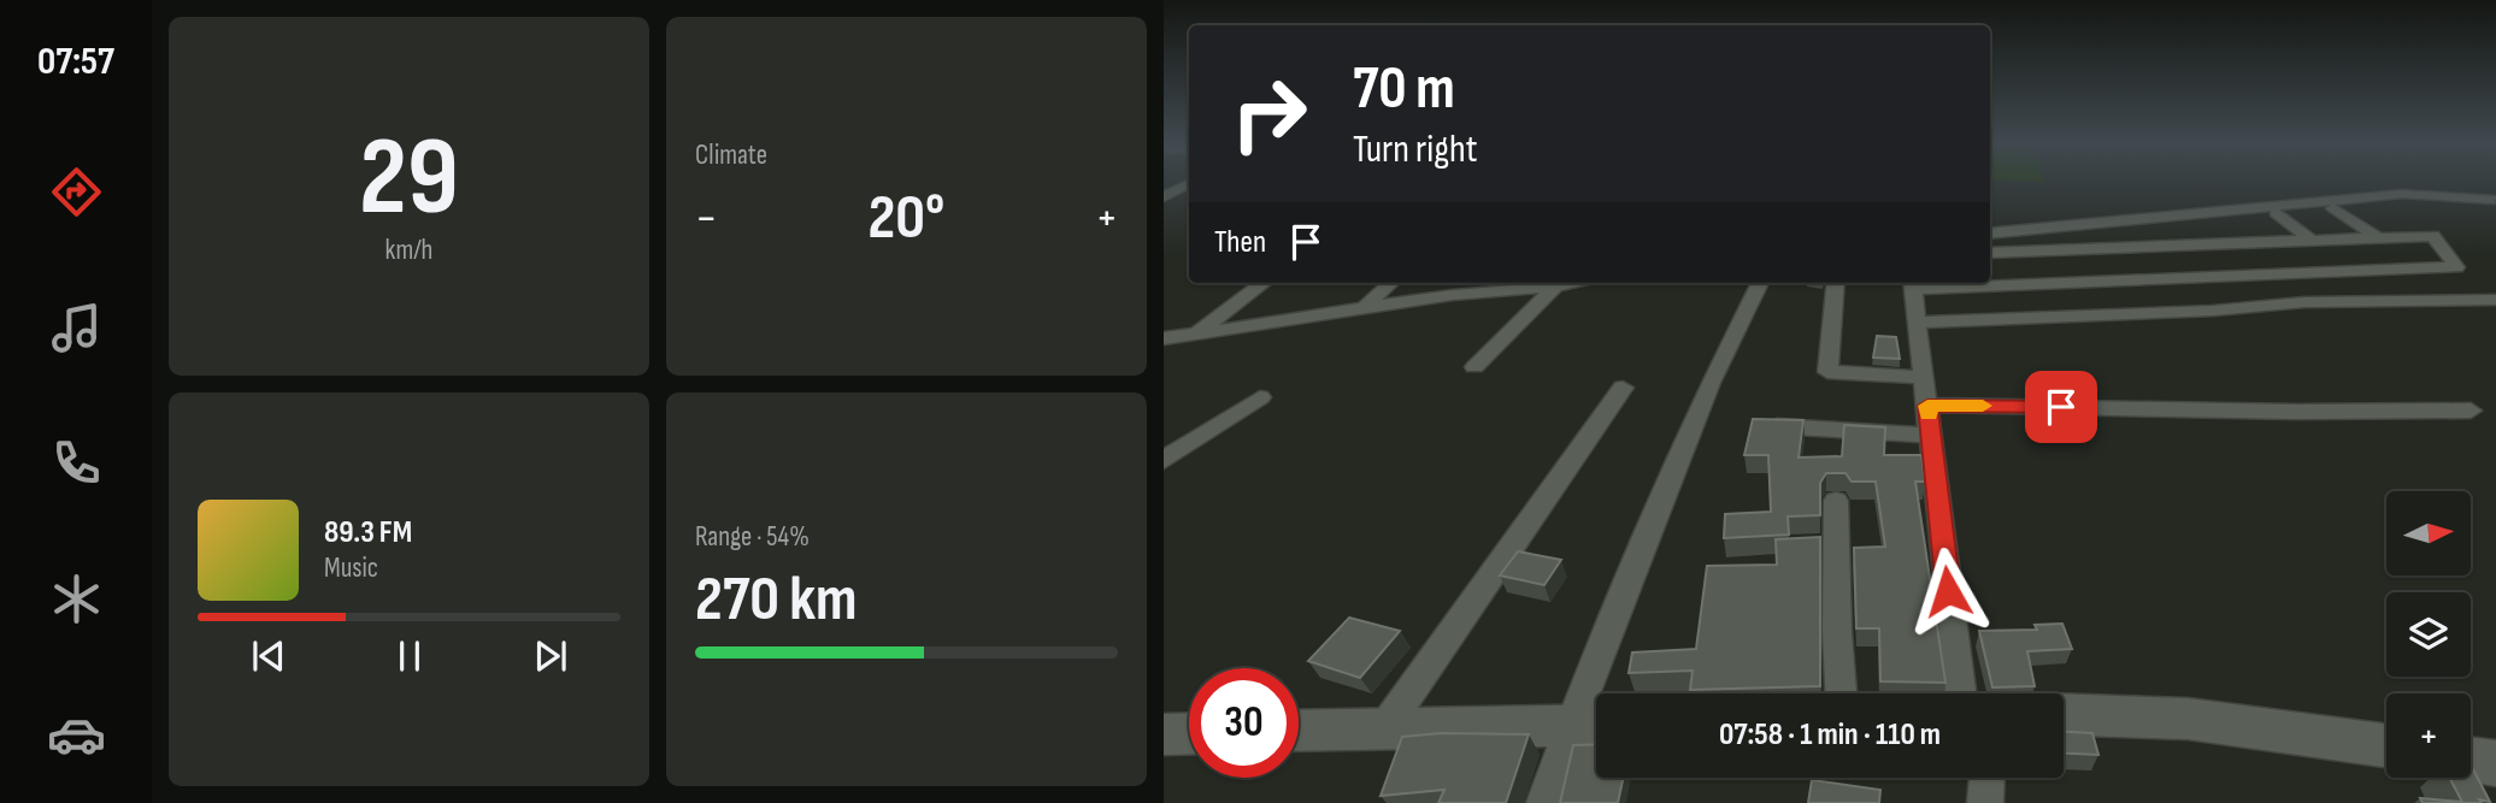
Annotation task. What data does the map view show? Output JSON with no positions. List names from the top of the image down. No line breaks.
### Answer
{"north":"right","page":{"tabs":"07:57","tile":[["29","km/h"],"Climate",["Range · 54%","270 km"]],"turn":["70 m","Turn right"],"heat":["−","20°","+"],"then":"Then","map_buttons":"+","song":["89.3 FM","Music"],"limit":"30","trip":"07:58 · 1 min · 110 m"}}
